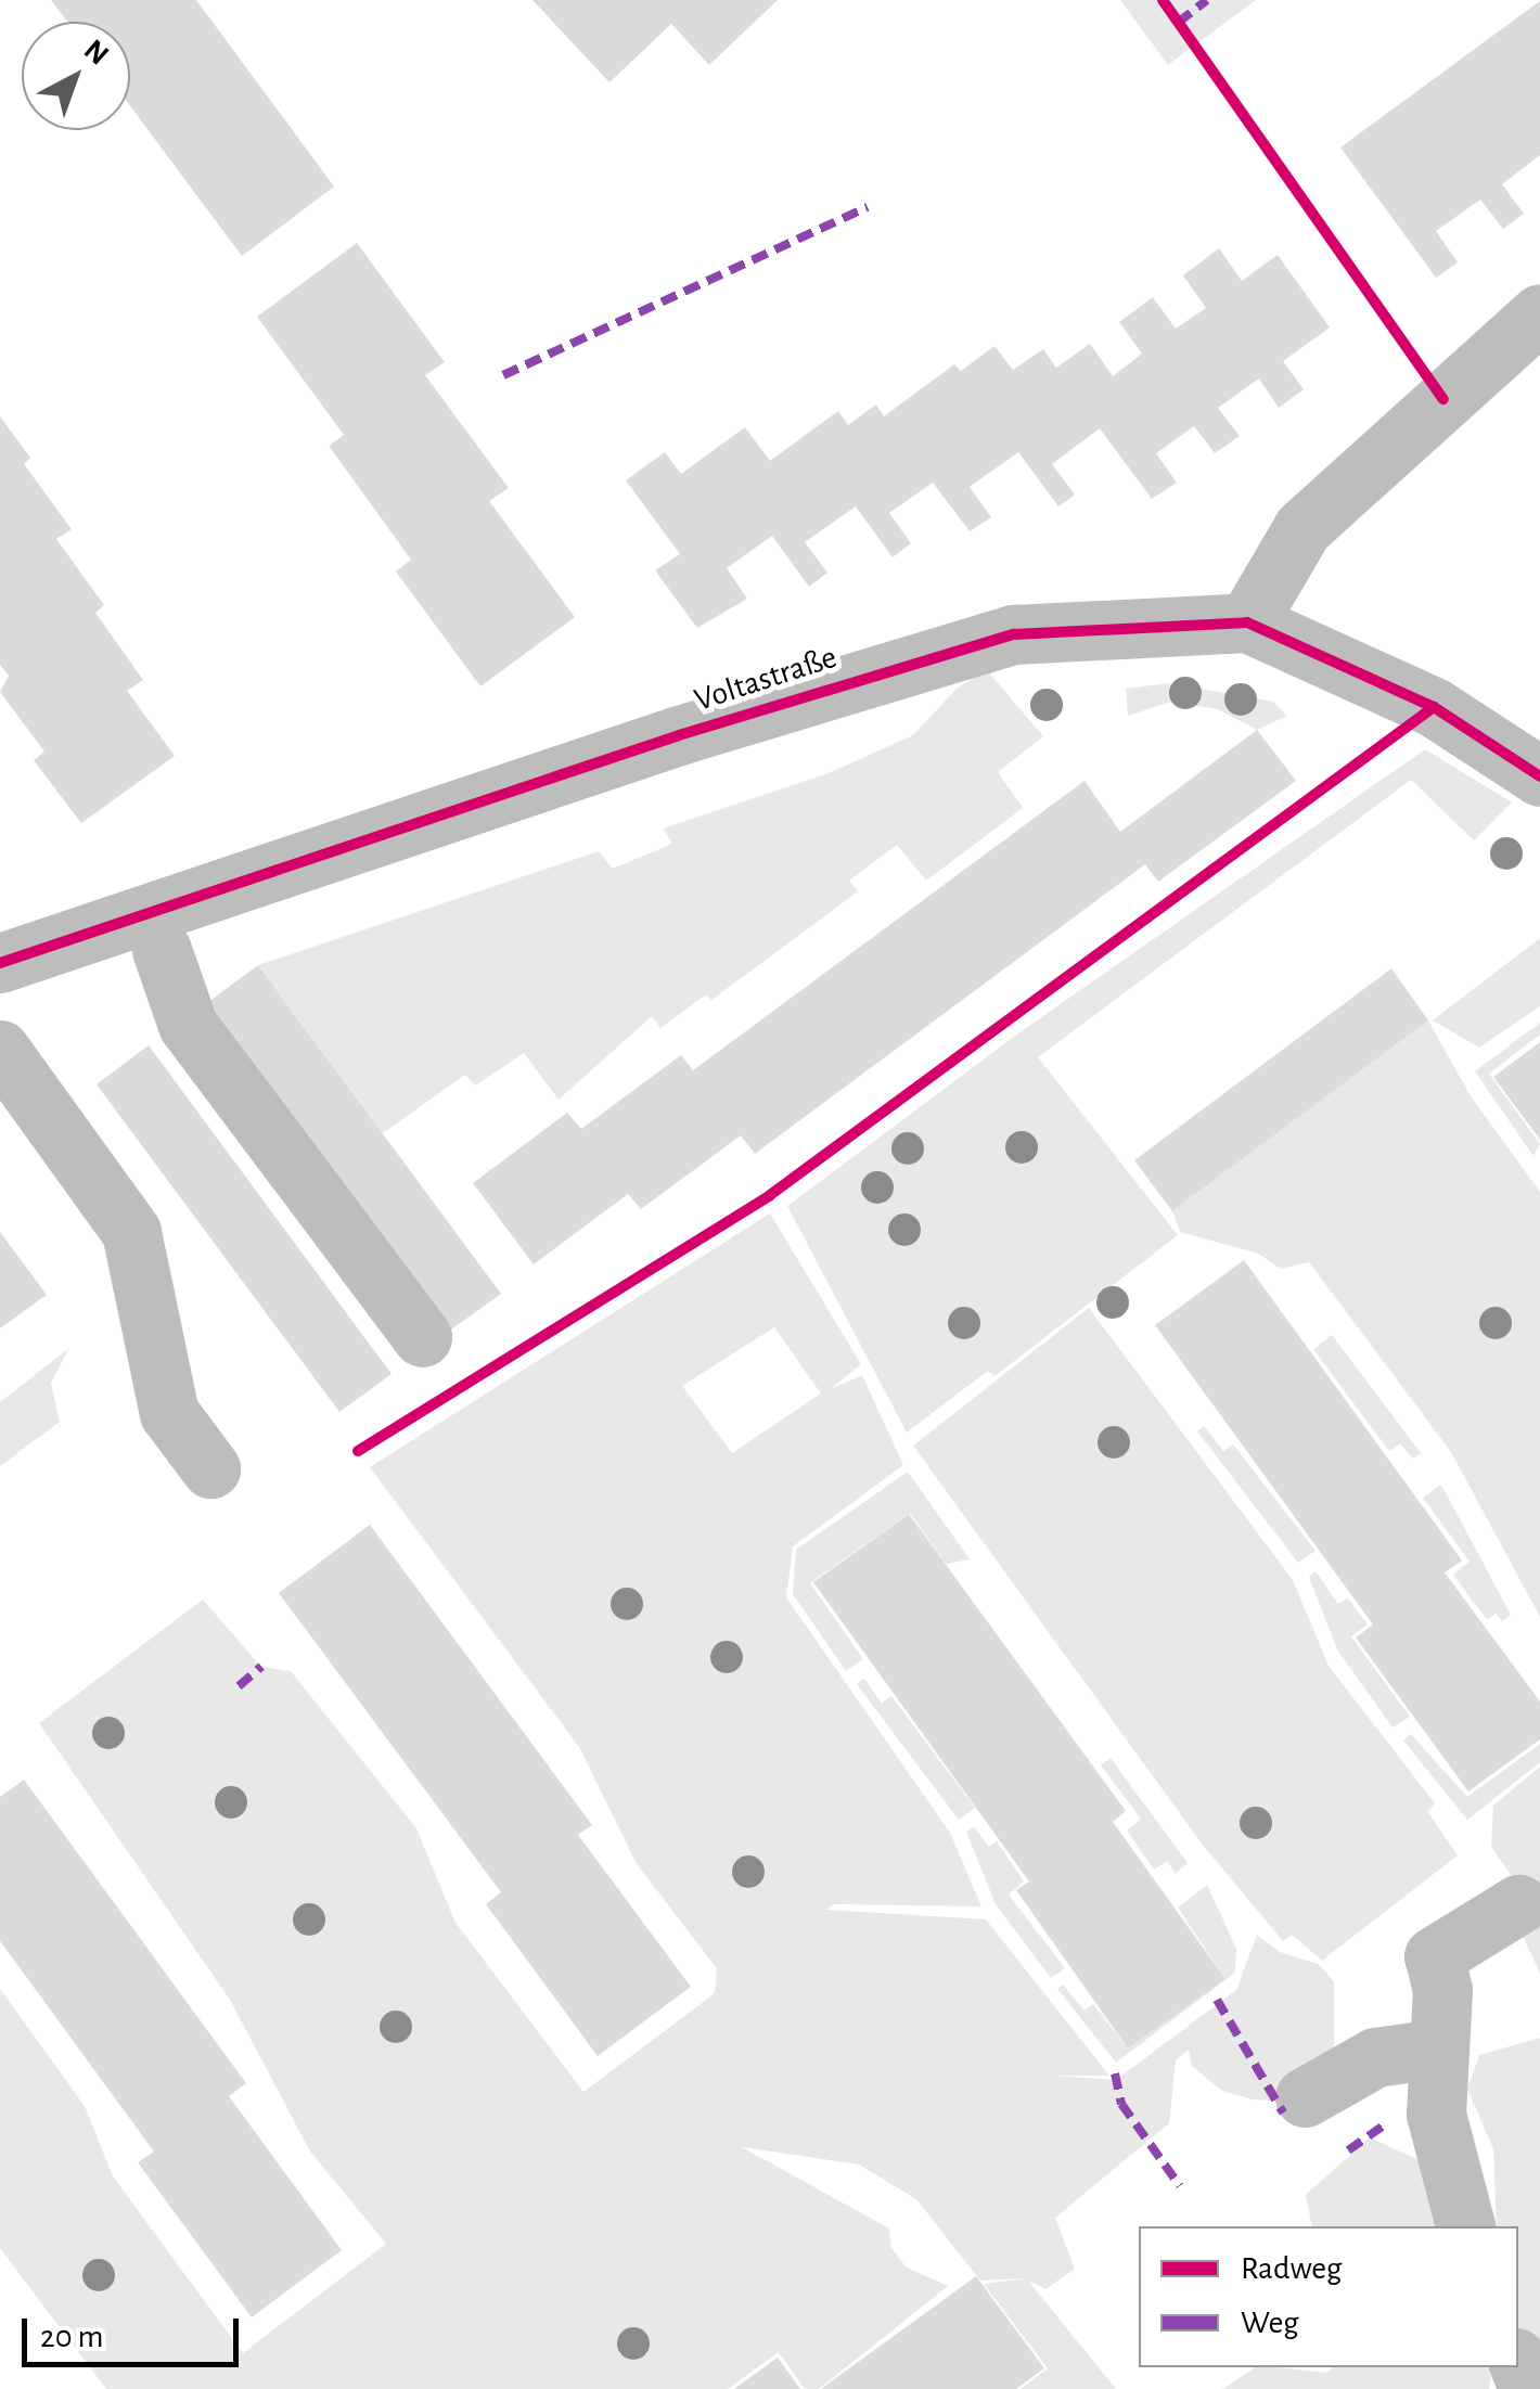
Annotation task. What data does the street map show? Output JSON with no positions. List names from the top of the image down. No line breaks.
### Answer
{"streets":{"street":["Voltastraße"]},"legend":["Radweg","Weg"],"scale_bar":"20 m","north":"top right"}
